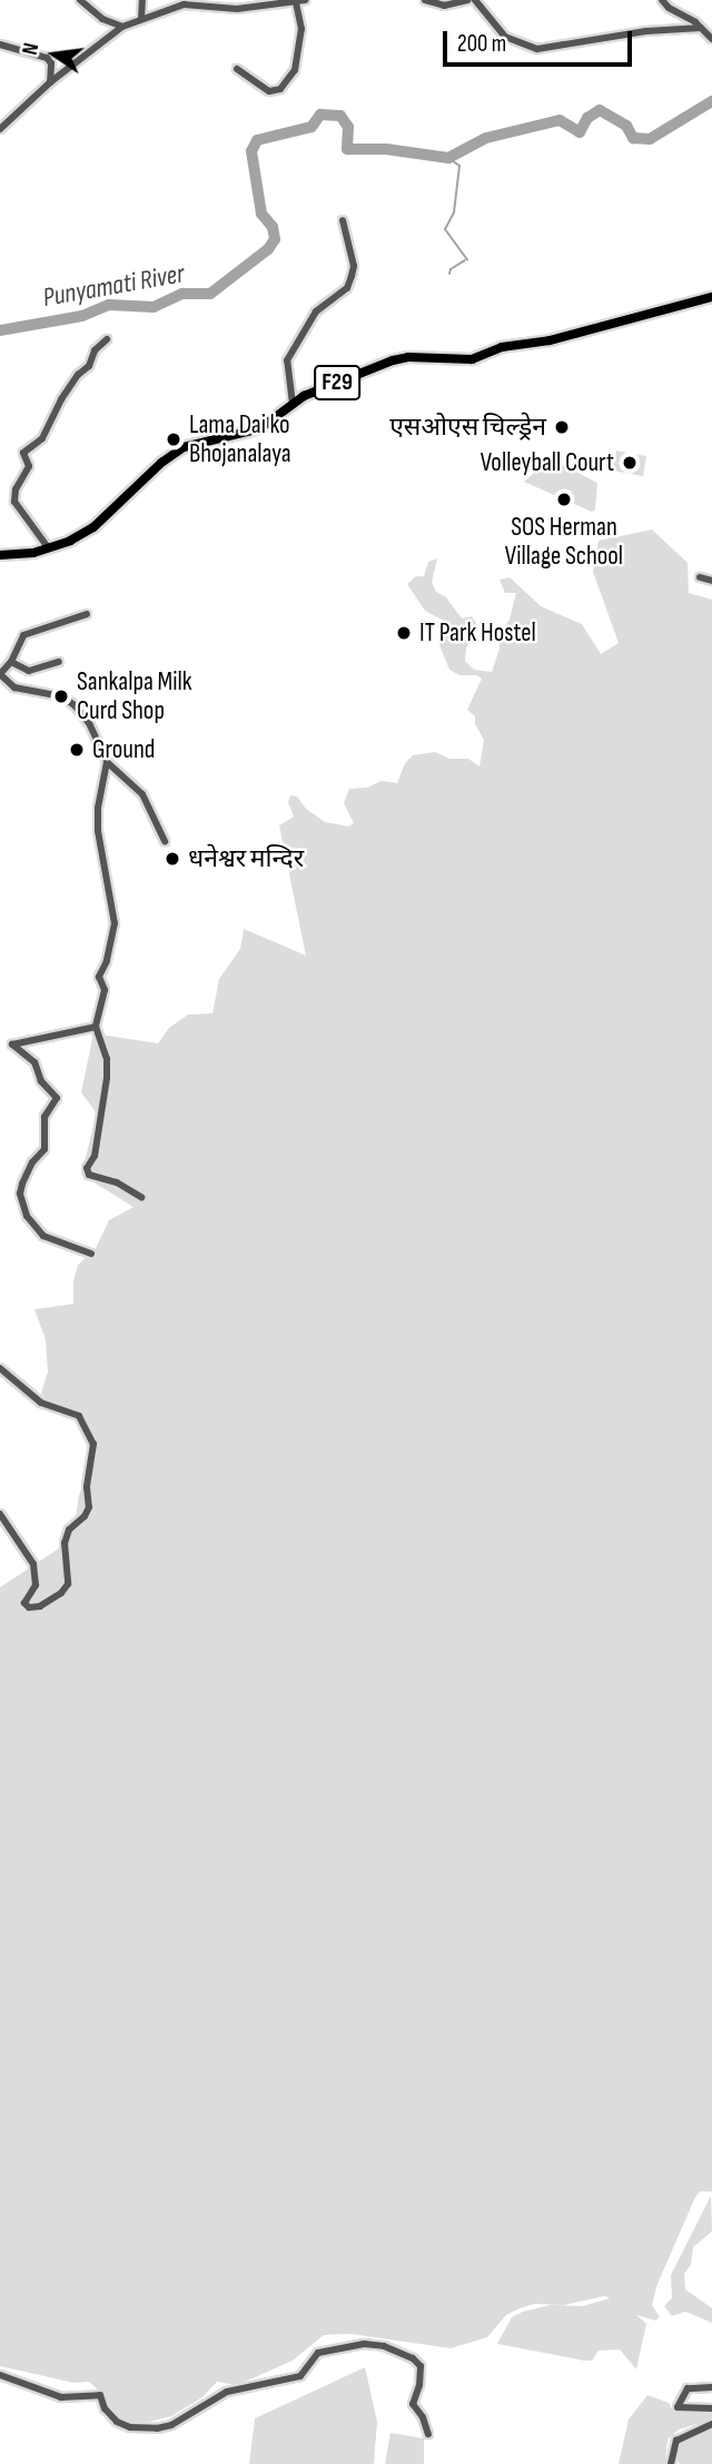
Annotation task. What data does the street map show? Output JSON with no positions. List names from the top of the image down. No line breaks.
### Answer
{"streets":{"main road":["F29"]},"water":["Punyamati River"],"places":["एसओएस चिल्ड्रेन","Lama Dai ko Bhojanalaya","Volleyball Court","SOS Herman Village School","IT Park Hostel","Sankalpa Milk Curd Shop","Ground","धनेश्वर मन्दिर"],"scale_bar":"200 m","north":"left"}
